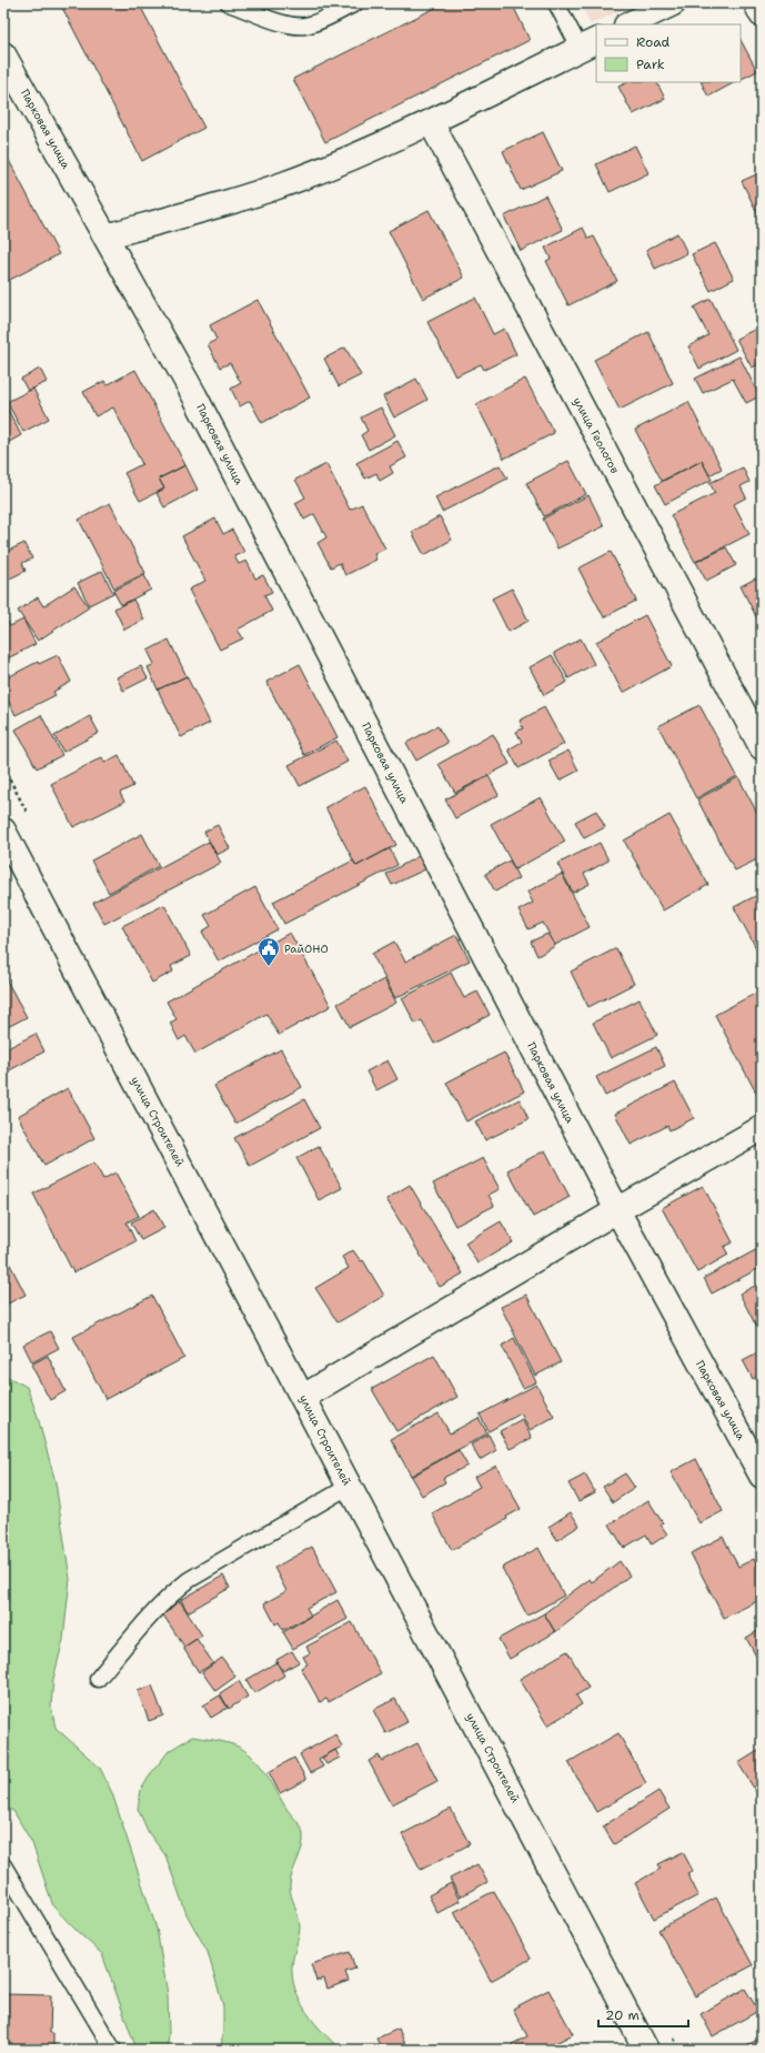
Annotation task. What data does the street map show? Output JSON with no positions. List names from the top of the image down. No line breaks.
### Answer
{"streets":{"street":["Парковая улица","улица Геологов","улица Строителей"]},"places":{"public building":["РайОНО"]},"legend":["Road","Park"],"scale_bar":"20 m"}
